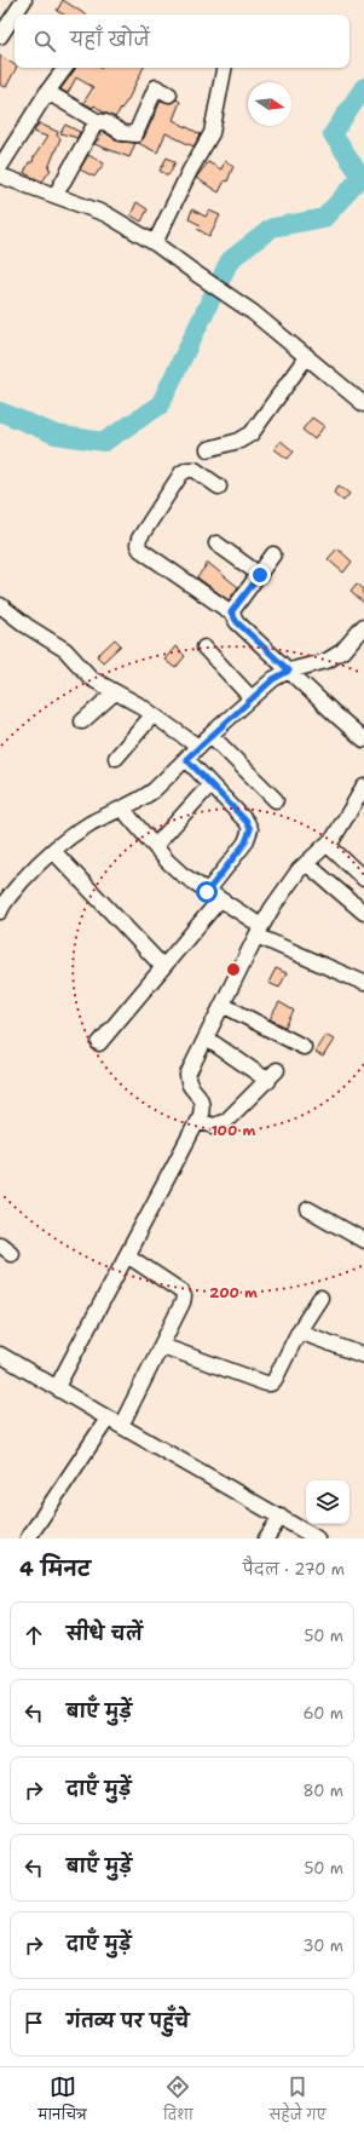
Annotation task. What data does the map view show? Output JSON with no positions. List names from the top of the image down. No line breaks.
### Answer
{"north":"right","page":{"search":"यहाँ खोजें","heading":["4 मिनट","पैदल · 270 m"],"list":[["सीधे चलें","50 m"],["बाएँ मुड़ें","60 m"],["दाएँ मुड़ें","80 m"],["बाएँ मुड़ें","50 m"],["दाएँ मुड़ें","30 m"],"गंतव्य पर पहुँचे"],"nav":["मानचित्र","दिशा","सहेजे गए"]},"rings":["100 m","200 m"]}
